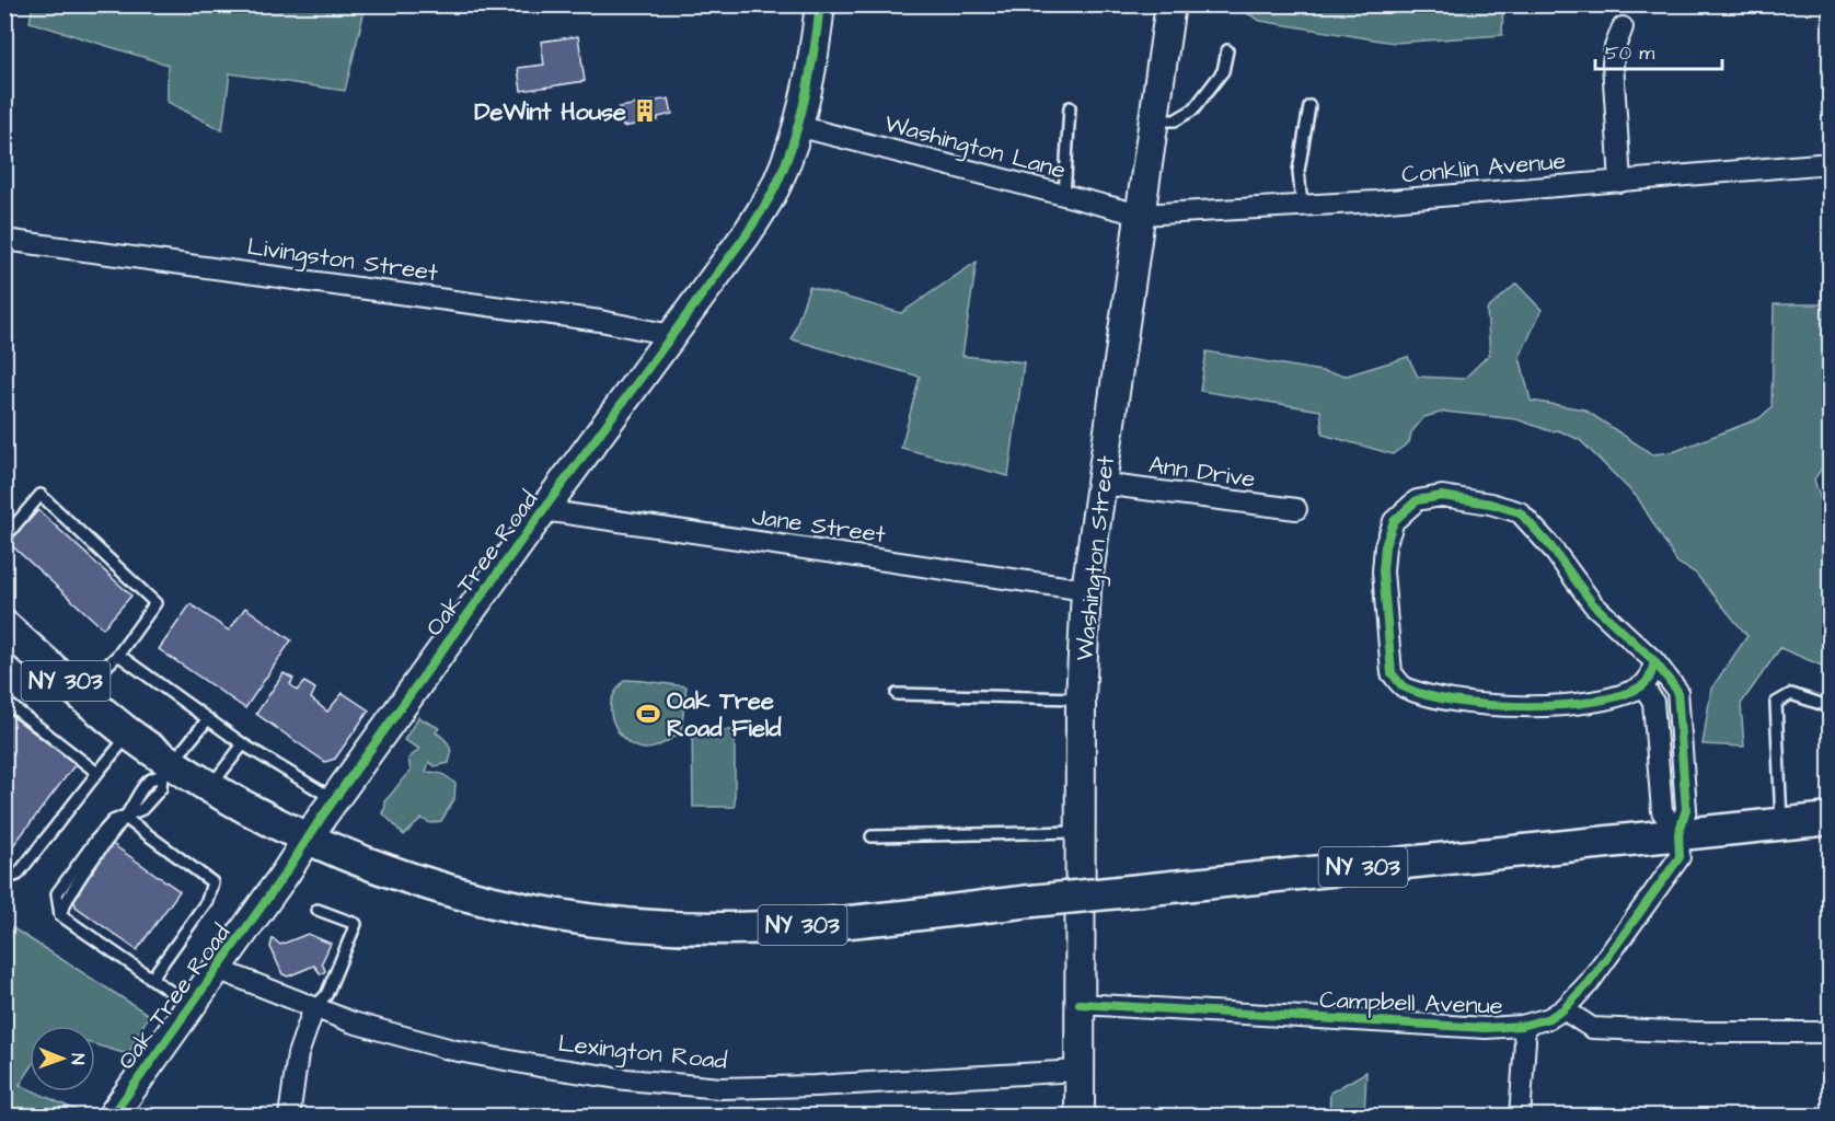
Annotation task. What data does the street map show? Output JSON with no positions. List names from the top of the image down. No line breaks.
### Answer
{"streets":{"main road":["NY 303"],"street":["Washington Lane","Conklin Avenue","Livingston Street","Ann Drive","Jane Street","Washington Street","Oak Tree Road","Campbell Avenue","Lexington Road"]},"crossings":[["Washington Lane","Conklin Avenue"],["Washington Lane","Washington Street"],["Washington Lane","Oak Tree Road"],["Conklin Avenue","Washington Street"],["Livingston Street","Oak Tree Road"],["Ann Drive","Washington Street"],["Jane Street","Washington Street"],["Jane Street","Oak Tree Road"],["Washington Street","Campbell Avenue"],["Washington Street","Lexington Road"],["Oak Tree Road","NY 303"],["Oak Tree Road","Lexington Road"],["NY 303","Campbell Avenue"]],"places":{"building":["DeWint House"],"sports":["Oak Tree Road Field"]},"scale_bar":"50 m","north":"right"}
